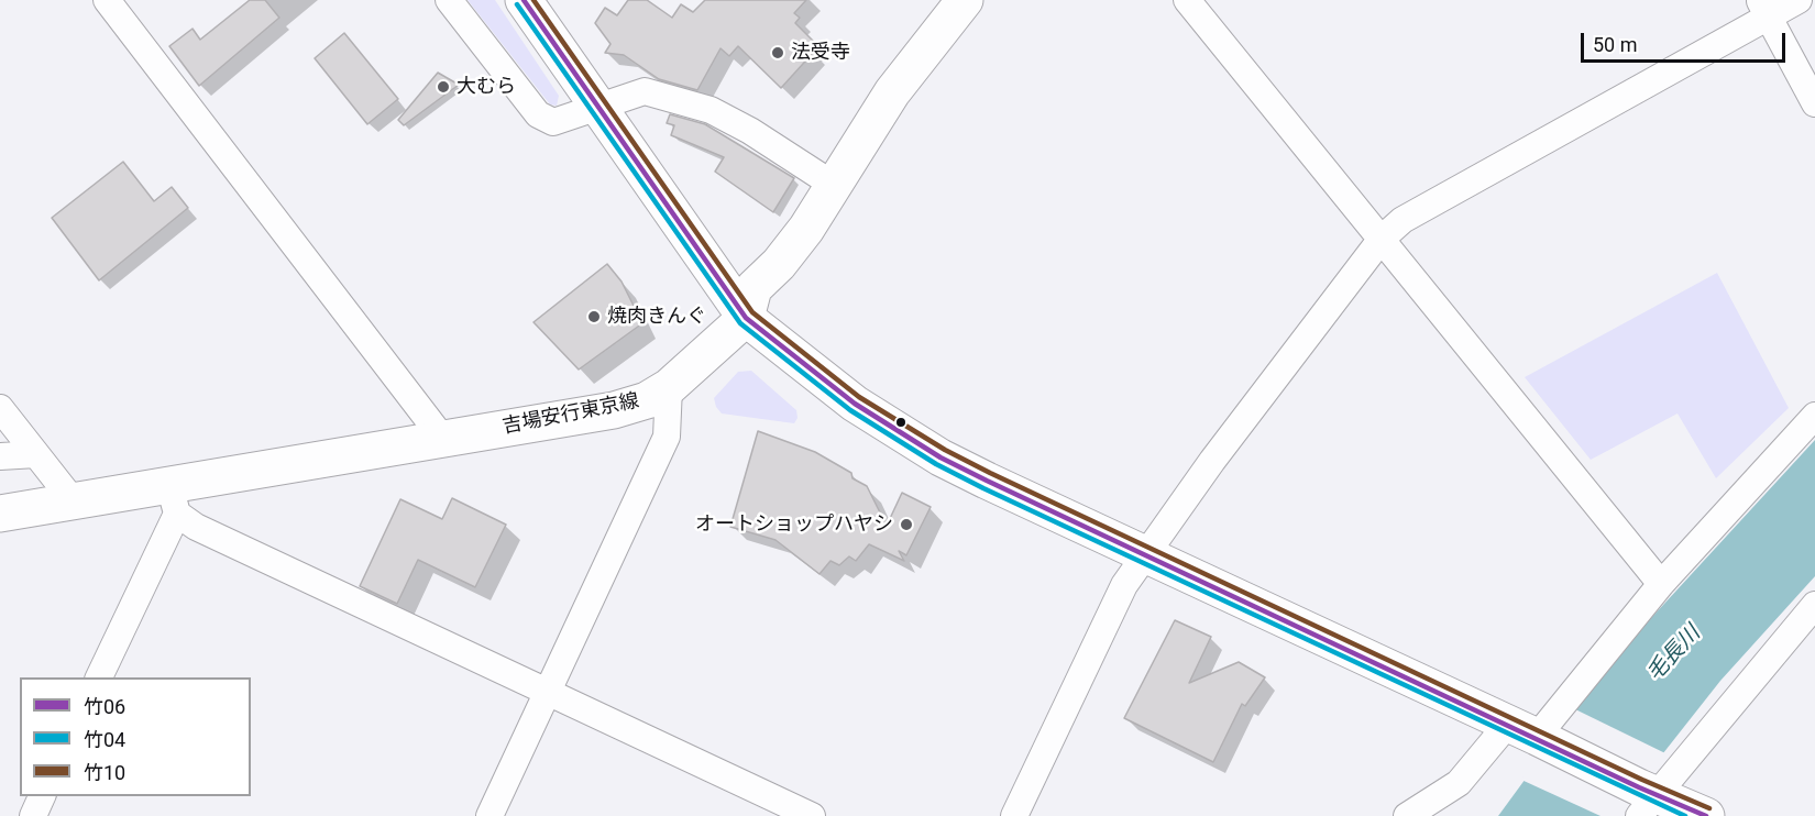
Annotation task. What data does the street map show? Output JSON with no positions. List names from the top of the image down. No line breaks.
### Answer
{"streets":{"main road":["吉場安行東京線"]},"water":["毛長川"],"places":["法受寺","大むら","焼肉きんぐ","オートショップハヤシ"],"lines":["transit line 竹06","transit line 竹10","transit line 竹04"],"legend":["竹06","竹04","竹10"],"scale_bar":"50 m"}
